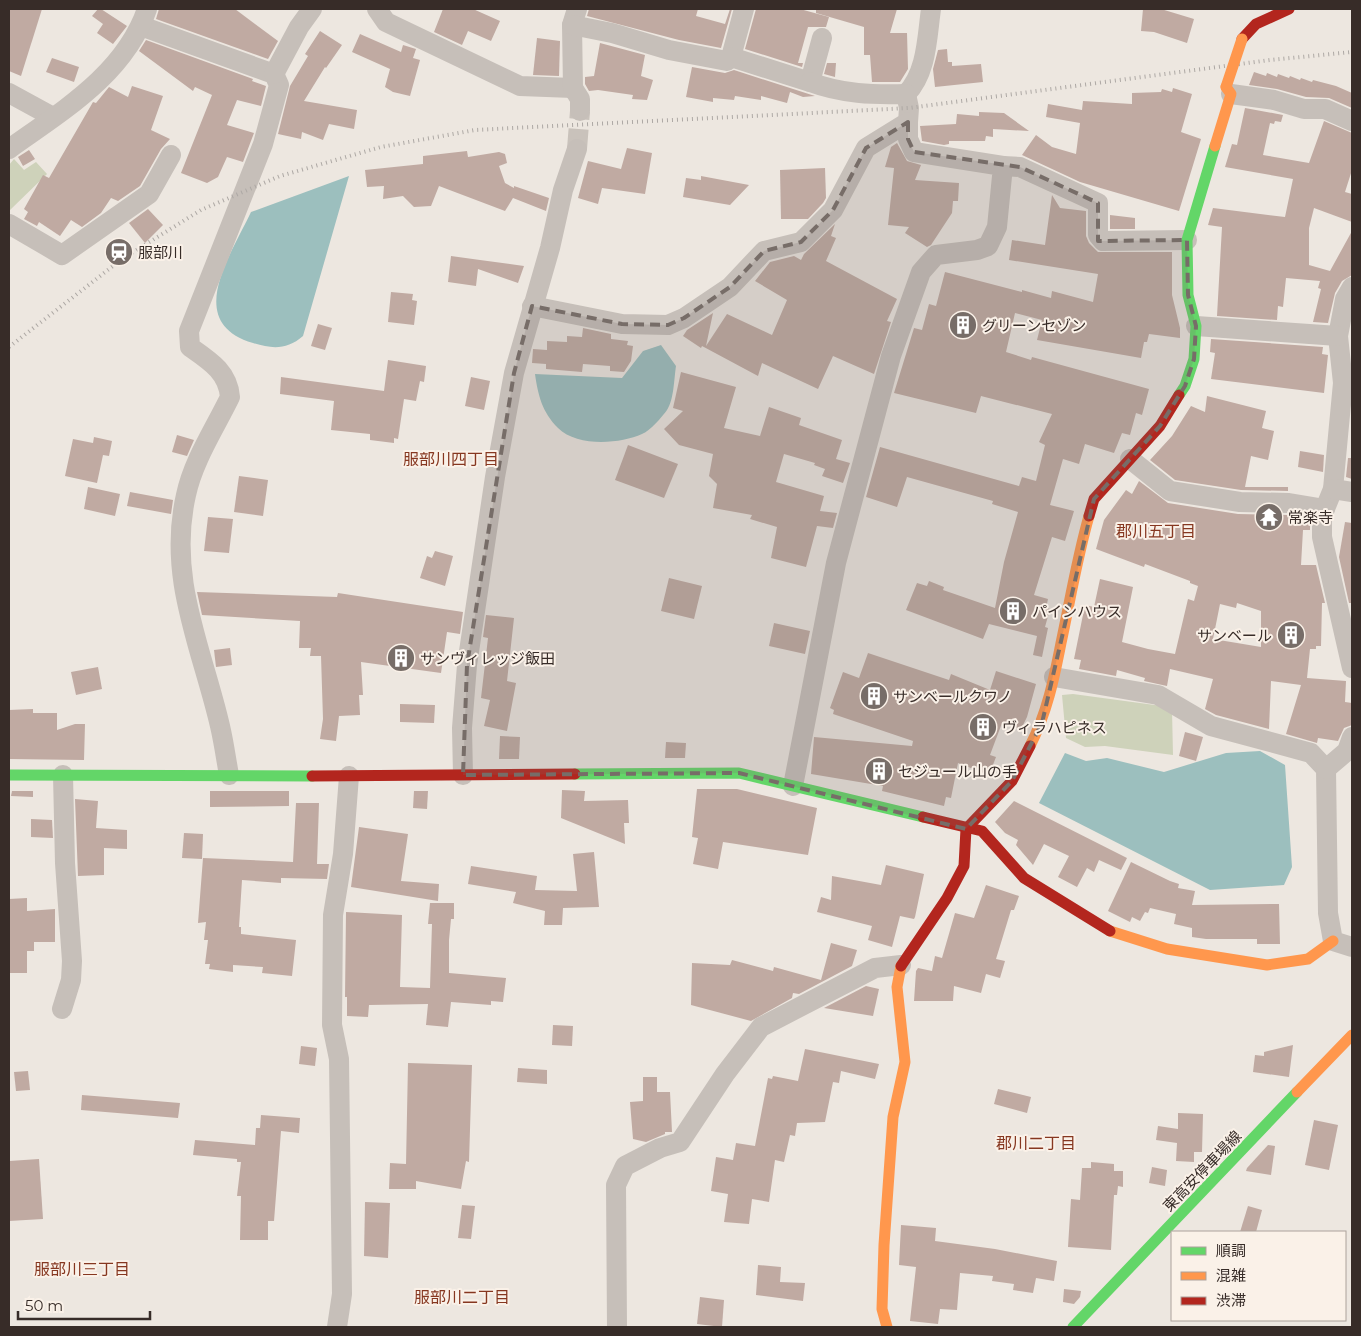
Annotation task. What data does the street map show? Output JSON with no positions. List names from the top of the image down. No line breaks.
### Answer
{"streets":{"street":["東高安停車場線"]},"districts":["服部川四丁目","郡川五丁目","郡川二丁目","服部川三丁目","服部川二丁目"],"places":{"station":["服部川"],"building":["グリーンセゾン","パインハウス","サンベール","サンヴィレッジ飯田","サンベールクワノ","ヴィラハピネス","セジュール山の手"],"temple":["常楽寺"]},"legend":["順調","混雑","渋滞"],"scale_bar":"50 m"}
